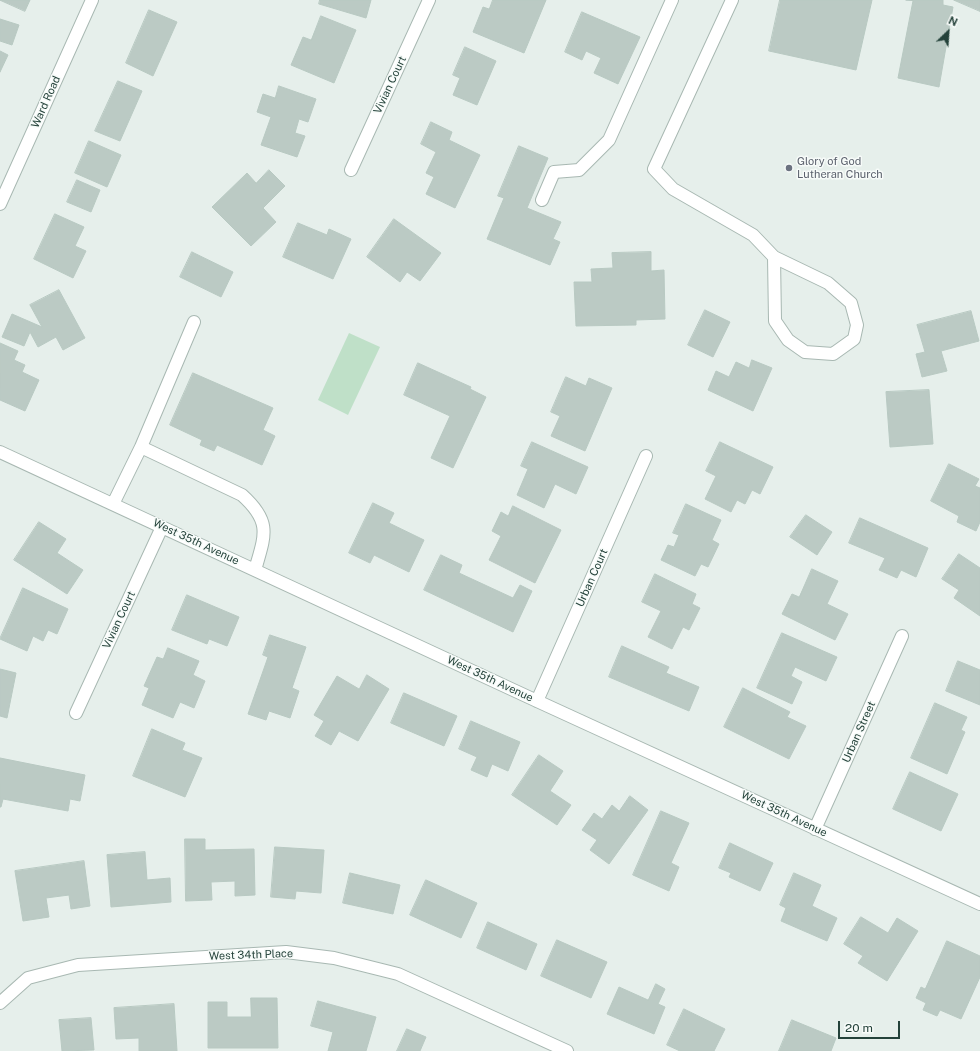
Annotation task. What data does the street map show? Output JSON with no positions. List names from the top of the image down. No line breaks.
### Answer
{"streets":{"street":["Vivian Court","Ward Road","West 35th Avenue","Urban Court","Urban Street","West 34th Place"]},"crossings":[["Vivian Court","West 35th Avenue"],["West 35th Avenue","Urban Court"],["West 35th Avenue","Urban Street"]],"places":["Glory of God Lutheran Church"],"scale_bar":"20 m","north":"top right"}
